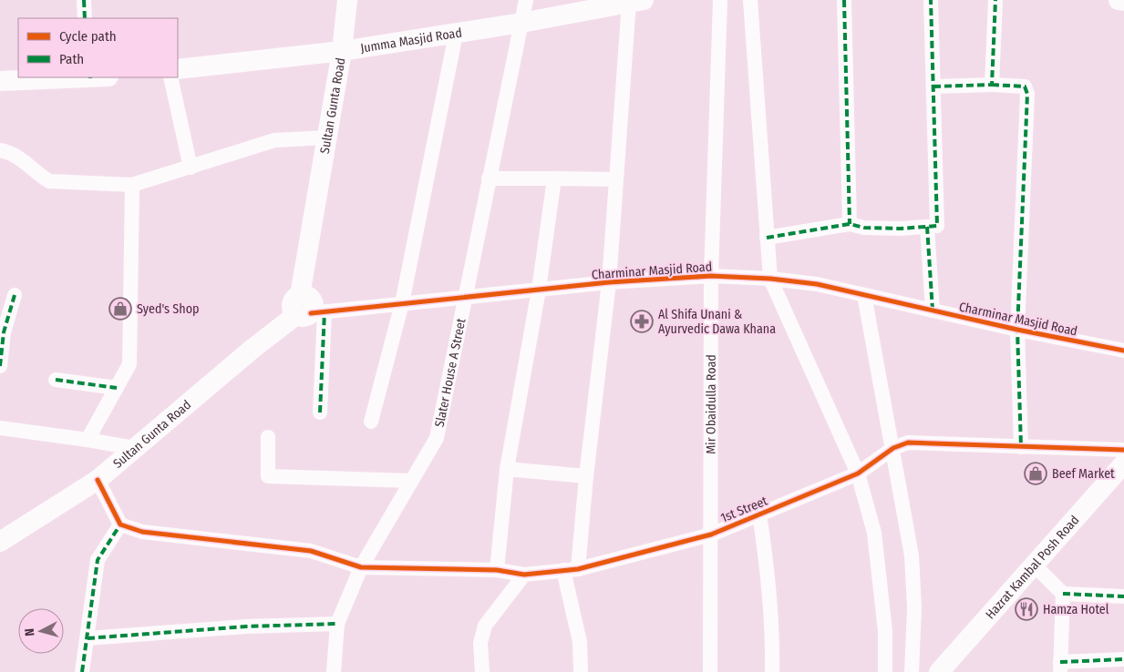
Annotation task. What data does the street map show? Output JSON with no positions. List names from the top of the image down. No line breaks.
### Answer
{"streets":{"street":["Jumma Masjid Road","Sultan Gunta Road","Charminar Masjid Road","Slater House A Street","Mir Obaidulla Road","1st Street","Hazrat Kambal Posh Road"]},"crossings":[["Jumma Masjid Road","Sultan Gunta Road"],["Jumma Masjid Road","Slater House A Street"],["Sultan Gunta Road","Charminar Masjid Road"],["Charminar Masjid Road","Slater House A Street"],["Charminar Masjid Road","Mir Obaidulla Road"],["Slater House A Street","1st Street"],["Mir Obaidulla Road","1st Street"]],"places":{"shop":["Syed's Shop","Beef Market"],"pharmacy":["Al Shifa Unani & Ayurvedic Dawa Khana"],"restaurant":["Hamza Hotel"]},"legend":["Cycle path","Path"],"north":"left"}
